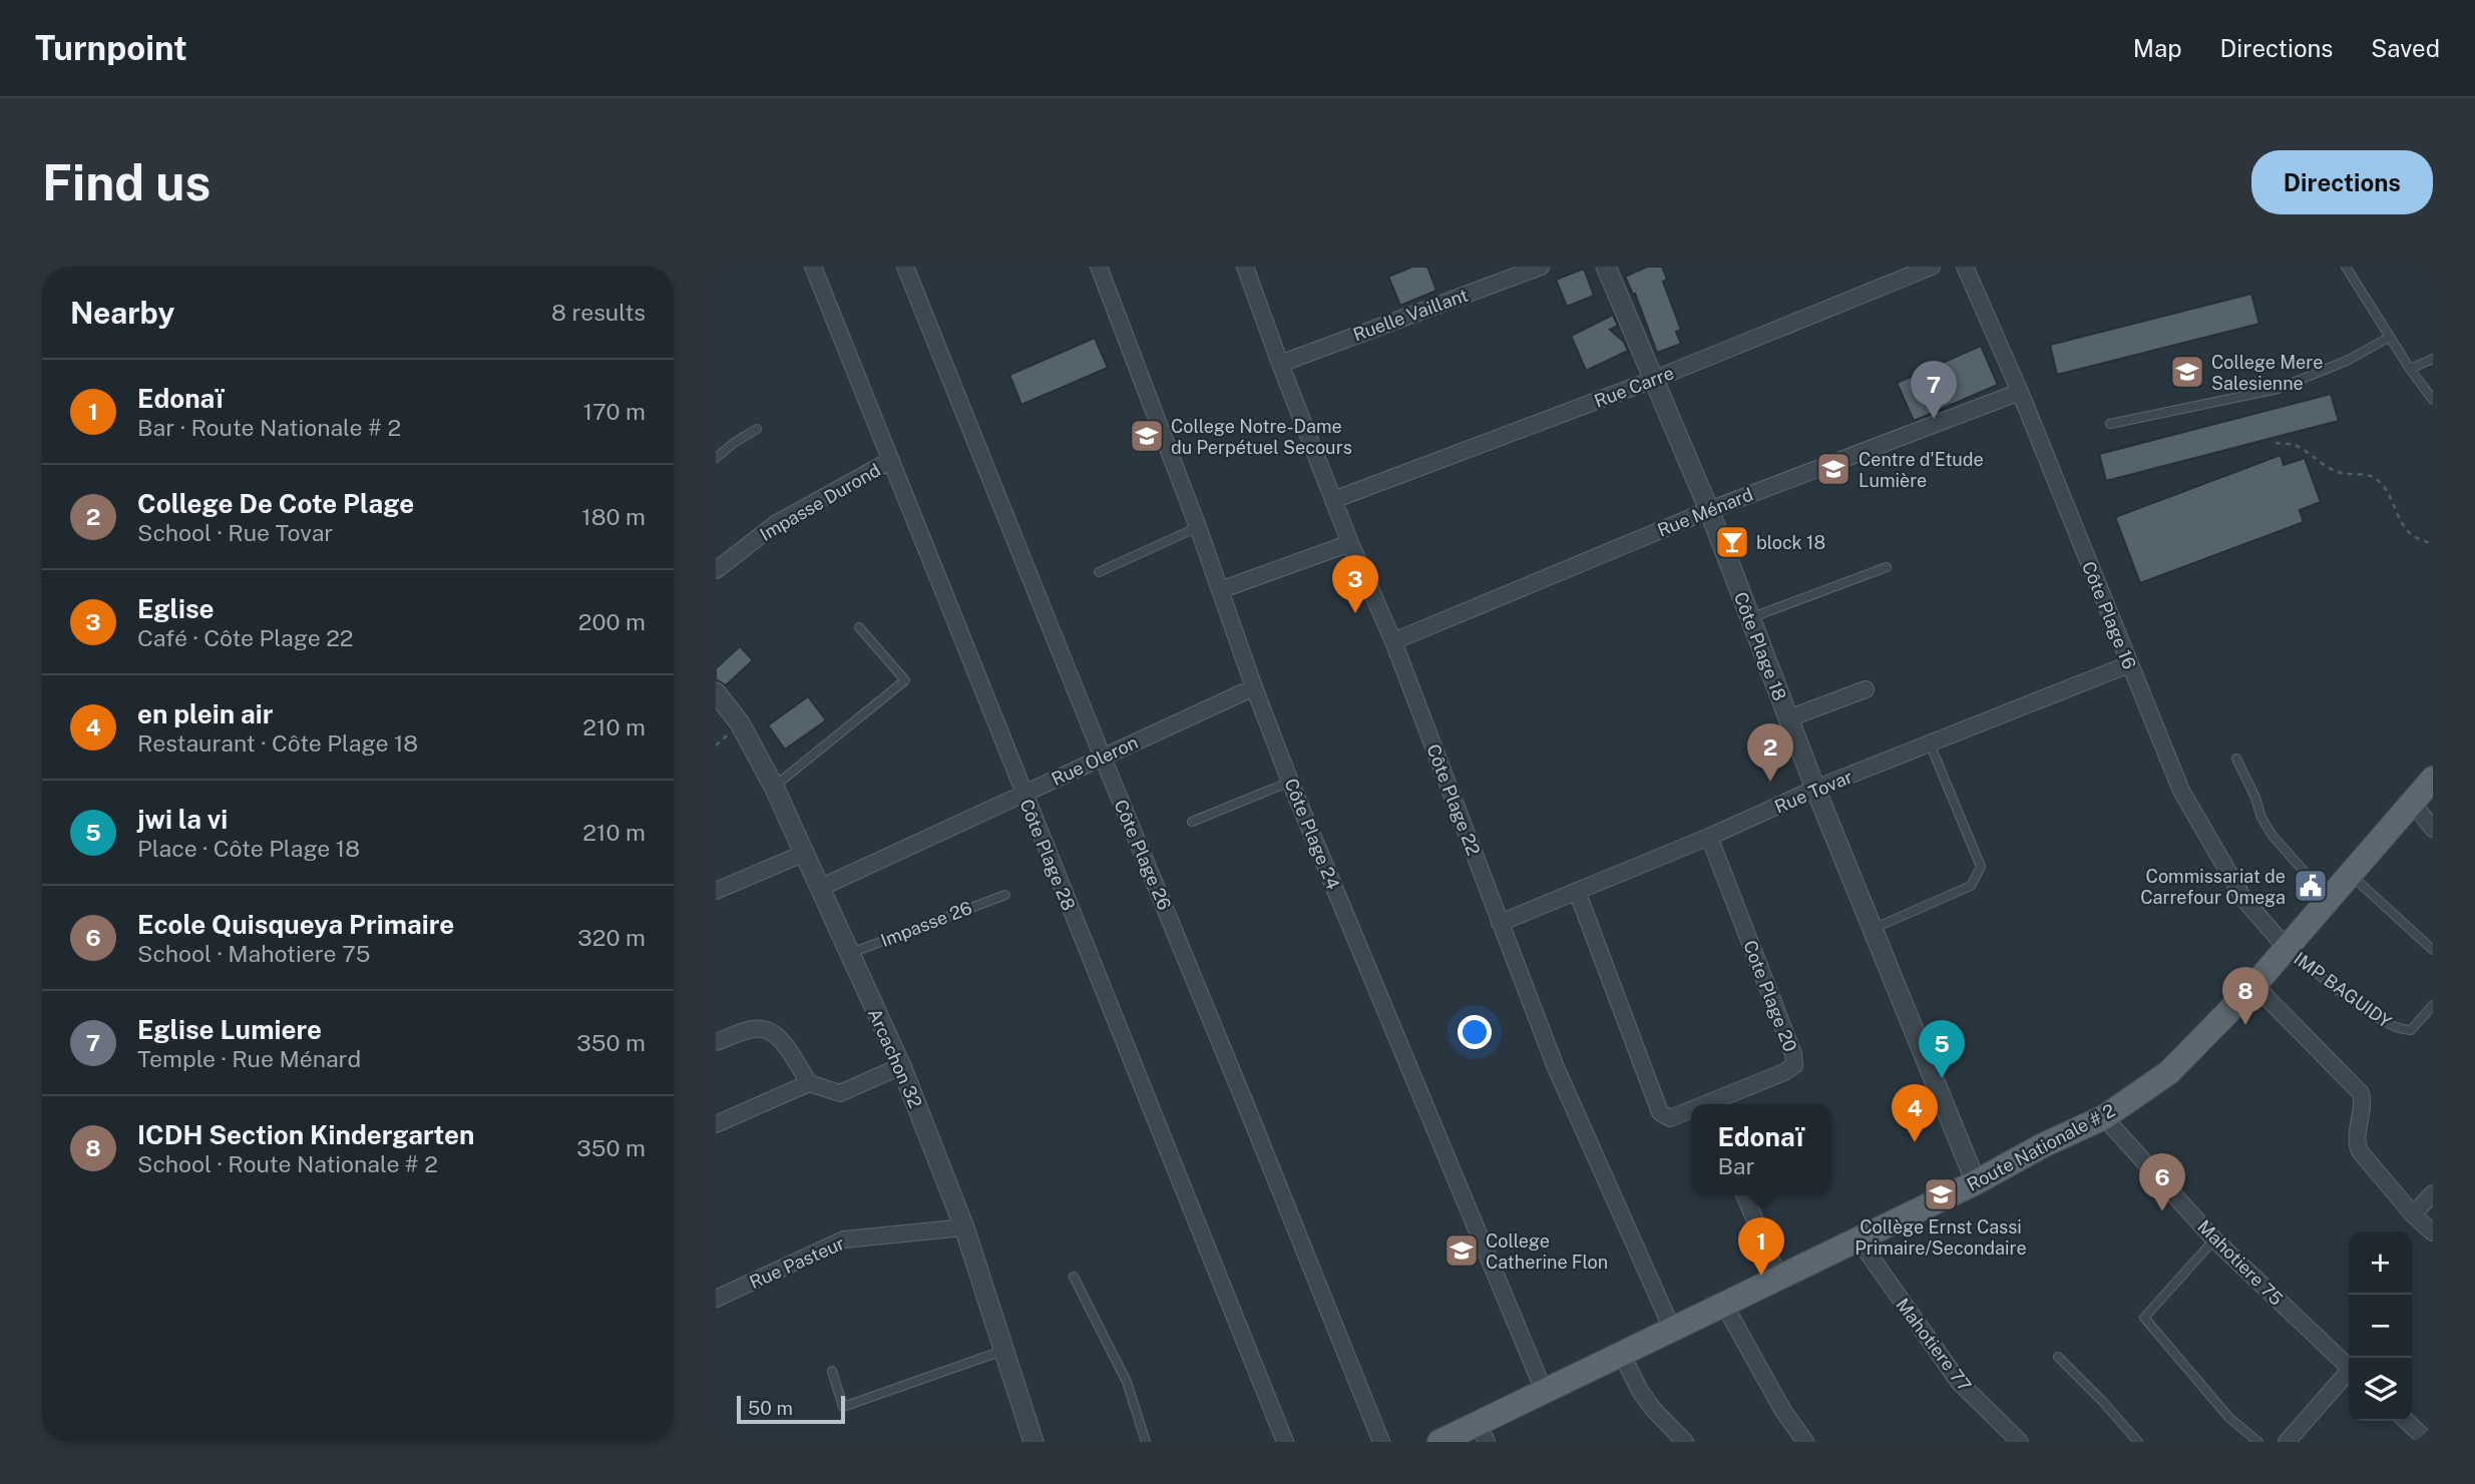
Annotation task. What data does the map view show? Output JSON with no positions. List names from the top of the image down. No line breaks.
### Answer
{"streets":{"main road":["Route Nationale # 2"],"street":["Ruelle Vaillant","Rue Carre","Impasse Durond","Rue Ménard","Côte Plage 16","Côte Plage 18","Rue Oleron","Rue Tovar","Côte Plage 22","Côte Plage 24","Côte Plage 28","Côte Plage 26","Cote Plage 20","Arcachon 32","Rue Pasteur","Mahotiere 75","Mahotiere 77"],"lane":["Impasse 26","IMP BAGUIDY"]},"crossings":[["Ruelle Vaillant","Côte Plage 22"],["Rue Carre","Côte Plage 18"],["Rue Carre","Côte Plage 22"],["Impasse Durond","Côte Plage 28"],["Rue Ménard","Côte Plage 16"],["Rue Ménard","Côte Plage 18"],["Rue Ménard","Côte Plage 22"],["Côte Plage 16","Rue Tovar"],["Côte Plage 16","IMP BAGUIDY"],["Côte Plage 16","Route Nationale # 2"],["Côte Plage 18","Rue Tovar"],["Côte Plage 18","Route Nationale # 2"],["Rue Oleron","Côte Plage 24"],["Rue Oleron","Côte Plage 28"],["Rue Oleron","Côte Plage 26"],["Rue Oleron","Arcachon 32"],["Rue Tovar","Côte Plage 22"],["Rue Tovar","Cote Plage 20"],["Côte Plage 22","Route Nationale # 2"],["Côte Plage 24","Route Nationale # 2"],["Impasse 26","Arcachon 32"],["IMP BAGUIDY","Route Nationale # 2"],["Arcachon 32","Rue Pasteur"],["Route Nationale # 2","Mahotiere 75"],["Route Nationale # 2","Mahotiere 77"]],"places":{"school or university":["College Mere Salesienne","College Notre-Dame du Perpétuel Secours","Centre d'Etude Lumière","Collège Ernst Cassi Primaire/Secondaire","College Catherine Flon"],"bar":["block 18"],"public building":["Commissariat de Carrefour Omega"]},"scale_bar":"50 m","page":{"header":"Turnpoint","nav":["Map","Directions","Saved"],"buttons":"Directions","title":"Find us","heading":["Nearby","8 results"],"list":[{"mark":"1","name":"Edonaï","note":"Bar · Route Nationale # 2","value":"170 m"},{"mark":"2","name":"College De Cote Plage","note":"School · Rue Tovar","value":"180 m"},{"mark":"3","name":"Eglise","note":"Café · Côte Plage 22","value":"200 m"},{"mark":"4","name":"en plein air","note":"Restaurant · Côte Plage 18","value":"210 m"},{"mark":"5","name":"jwi la vi","note":"Place · Côte Plage 18","value":"210 m"},{"mark":"6","name":"Ecole Quisqueya Primaire","note":"School · Mahotiere 75","value":"320 m"},{"mark":"7","name":"Eglise Lumiere","note":"Temple · Rue Ménard","value":"350 m"},{"mark":"8","name":"ICDH Section Kindergarten","note":"School · Route Nationale # 2","value":"350 m"}],"pins":["7","3","2","8","5","4","6","1"],"popup":["Edonaï","Bar"],"map_buttons":["+","−"],"scale":"50 m"}}
